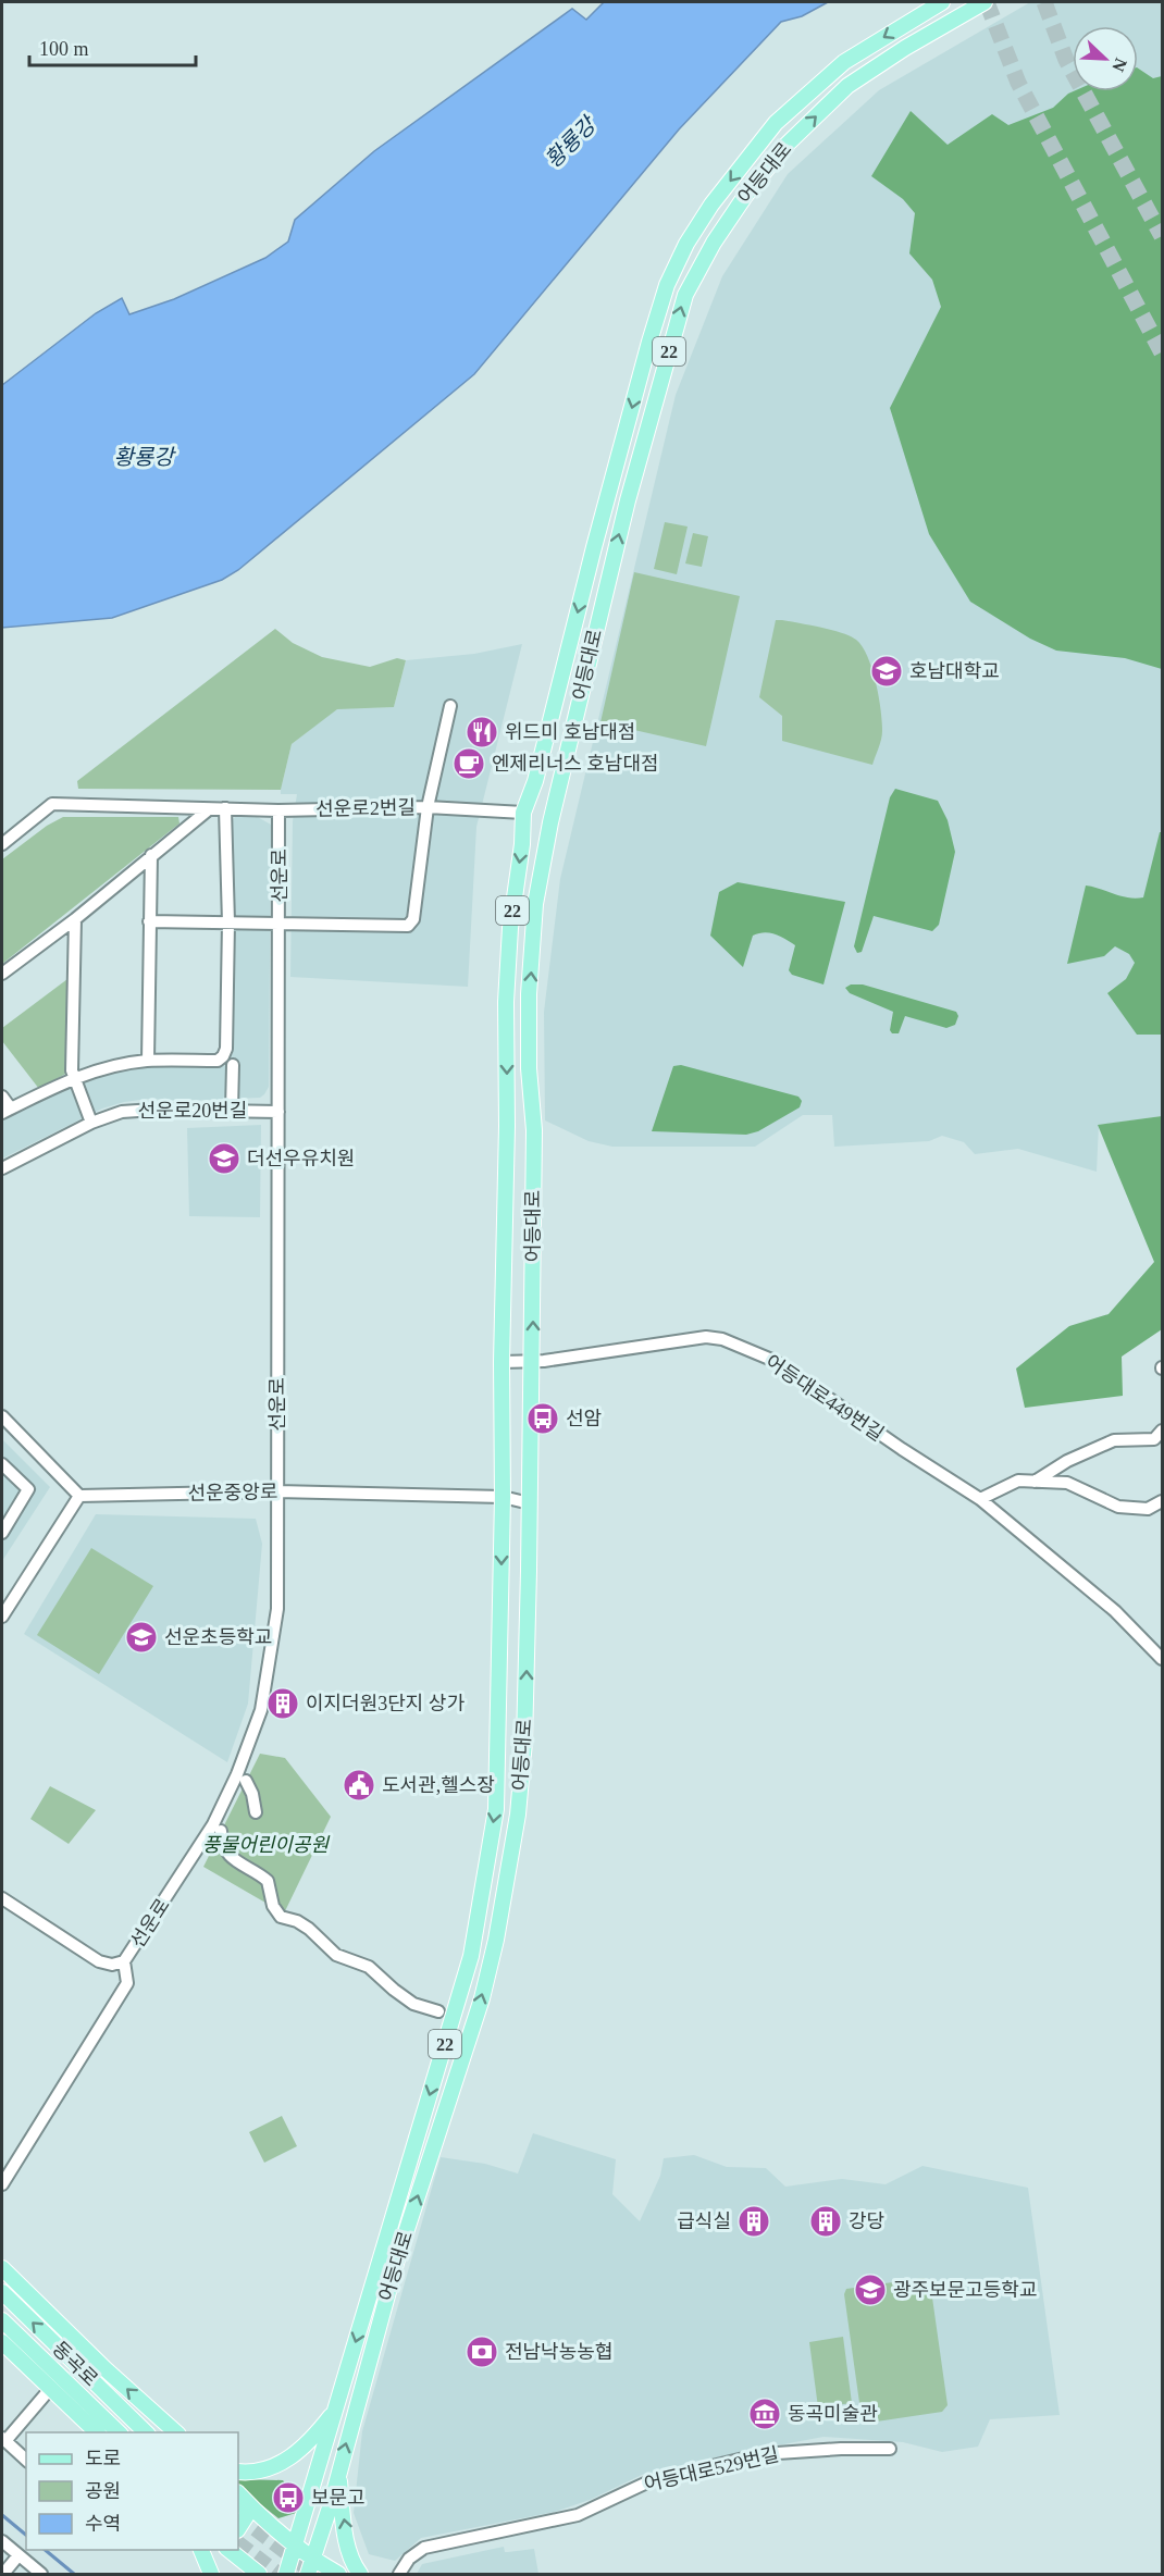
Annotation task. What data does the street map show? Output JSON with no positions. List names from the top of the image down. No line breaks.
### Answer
{"streets":{"main road":["어등대로","22","동곡로"],"street":["선운로2번길","선운로","선운로20번길","어등대로449번길","선운중앙로","어등대로529번길"]},"crossings":[["어등대로","선운로2번길"],["어등대로","어등대로449번길"],["어등대로","선운중앙로"],["선운로2번길","선운로"],["선운로","선운로20번길"],["선운로","선운중앙로"]],"water":["황룡강"],"parks":["풍물어린이공원"],"places":{"school or university":["호남대학교","더선우유치원","선운초등학교","광주보문고등학교"],"restaurant":["위드미 호남대점"],"cafe":["엔제리너스 호남대점"],"bus stop":["선암","보문고"],"building":["이지더원3단지 상가","급식실","강당"],"public building":["도서관,헬스장"],"bank":["전남낙농농협"],"museum":["동곡미술관"]},"legend":["도로","공원","수역"],"scale_bar":"100 m","north":"bottom right"}
